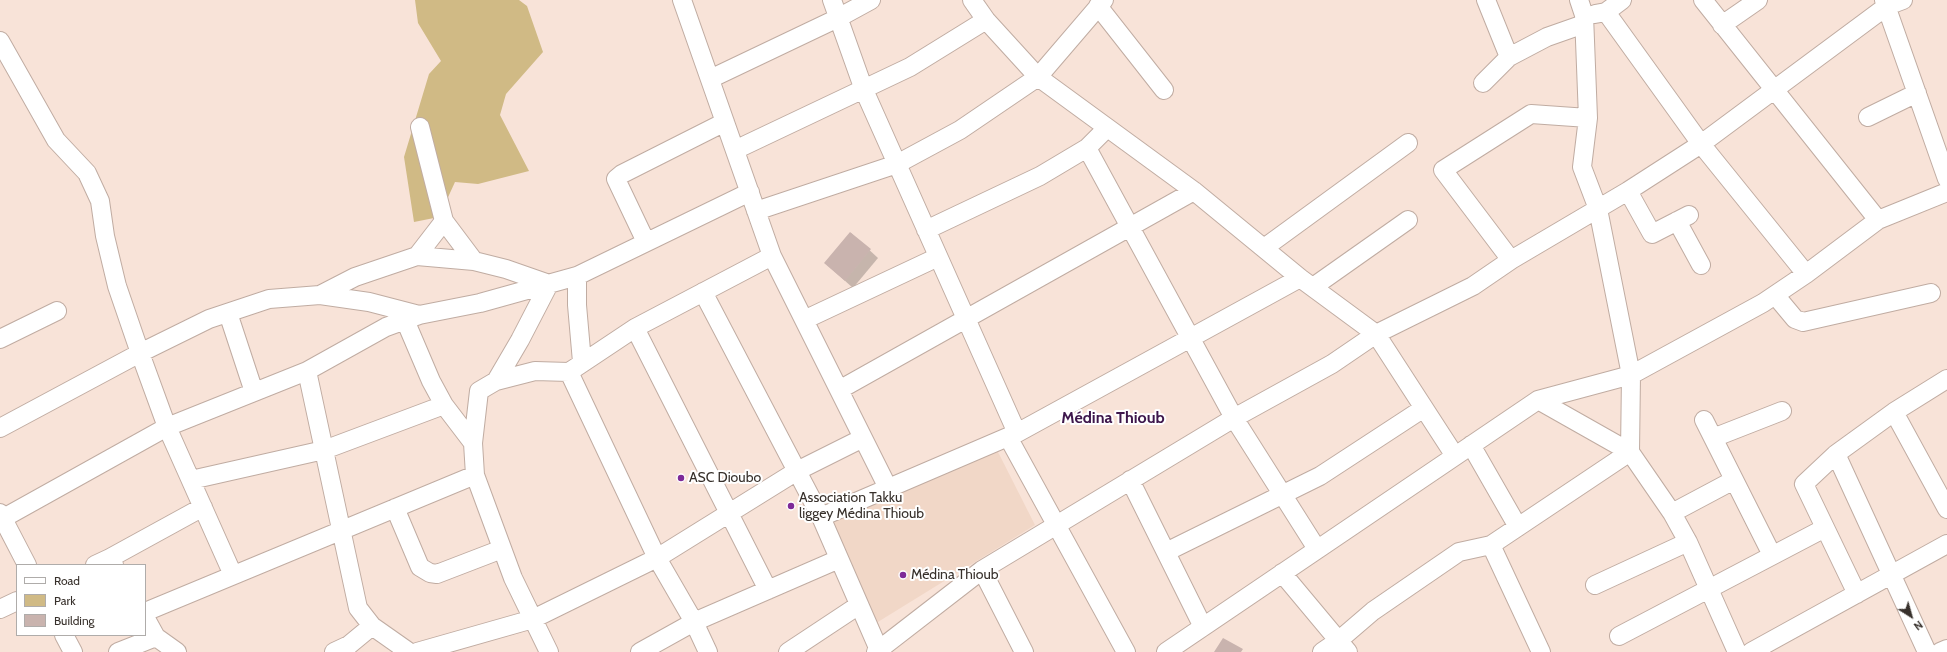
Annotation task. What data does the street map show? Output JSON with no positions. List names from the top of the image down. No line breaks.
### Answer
{"districts":["Médina Thioub"],"places":["ASC Dioubo","Association Takku liggey Médina Thioub","Médina Thioub"],"legend":["Road","Park","Building"],"north":"bottom right"}
